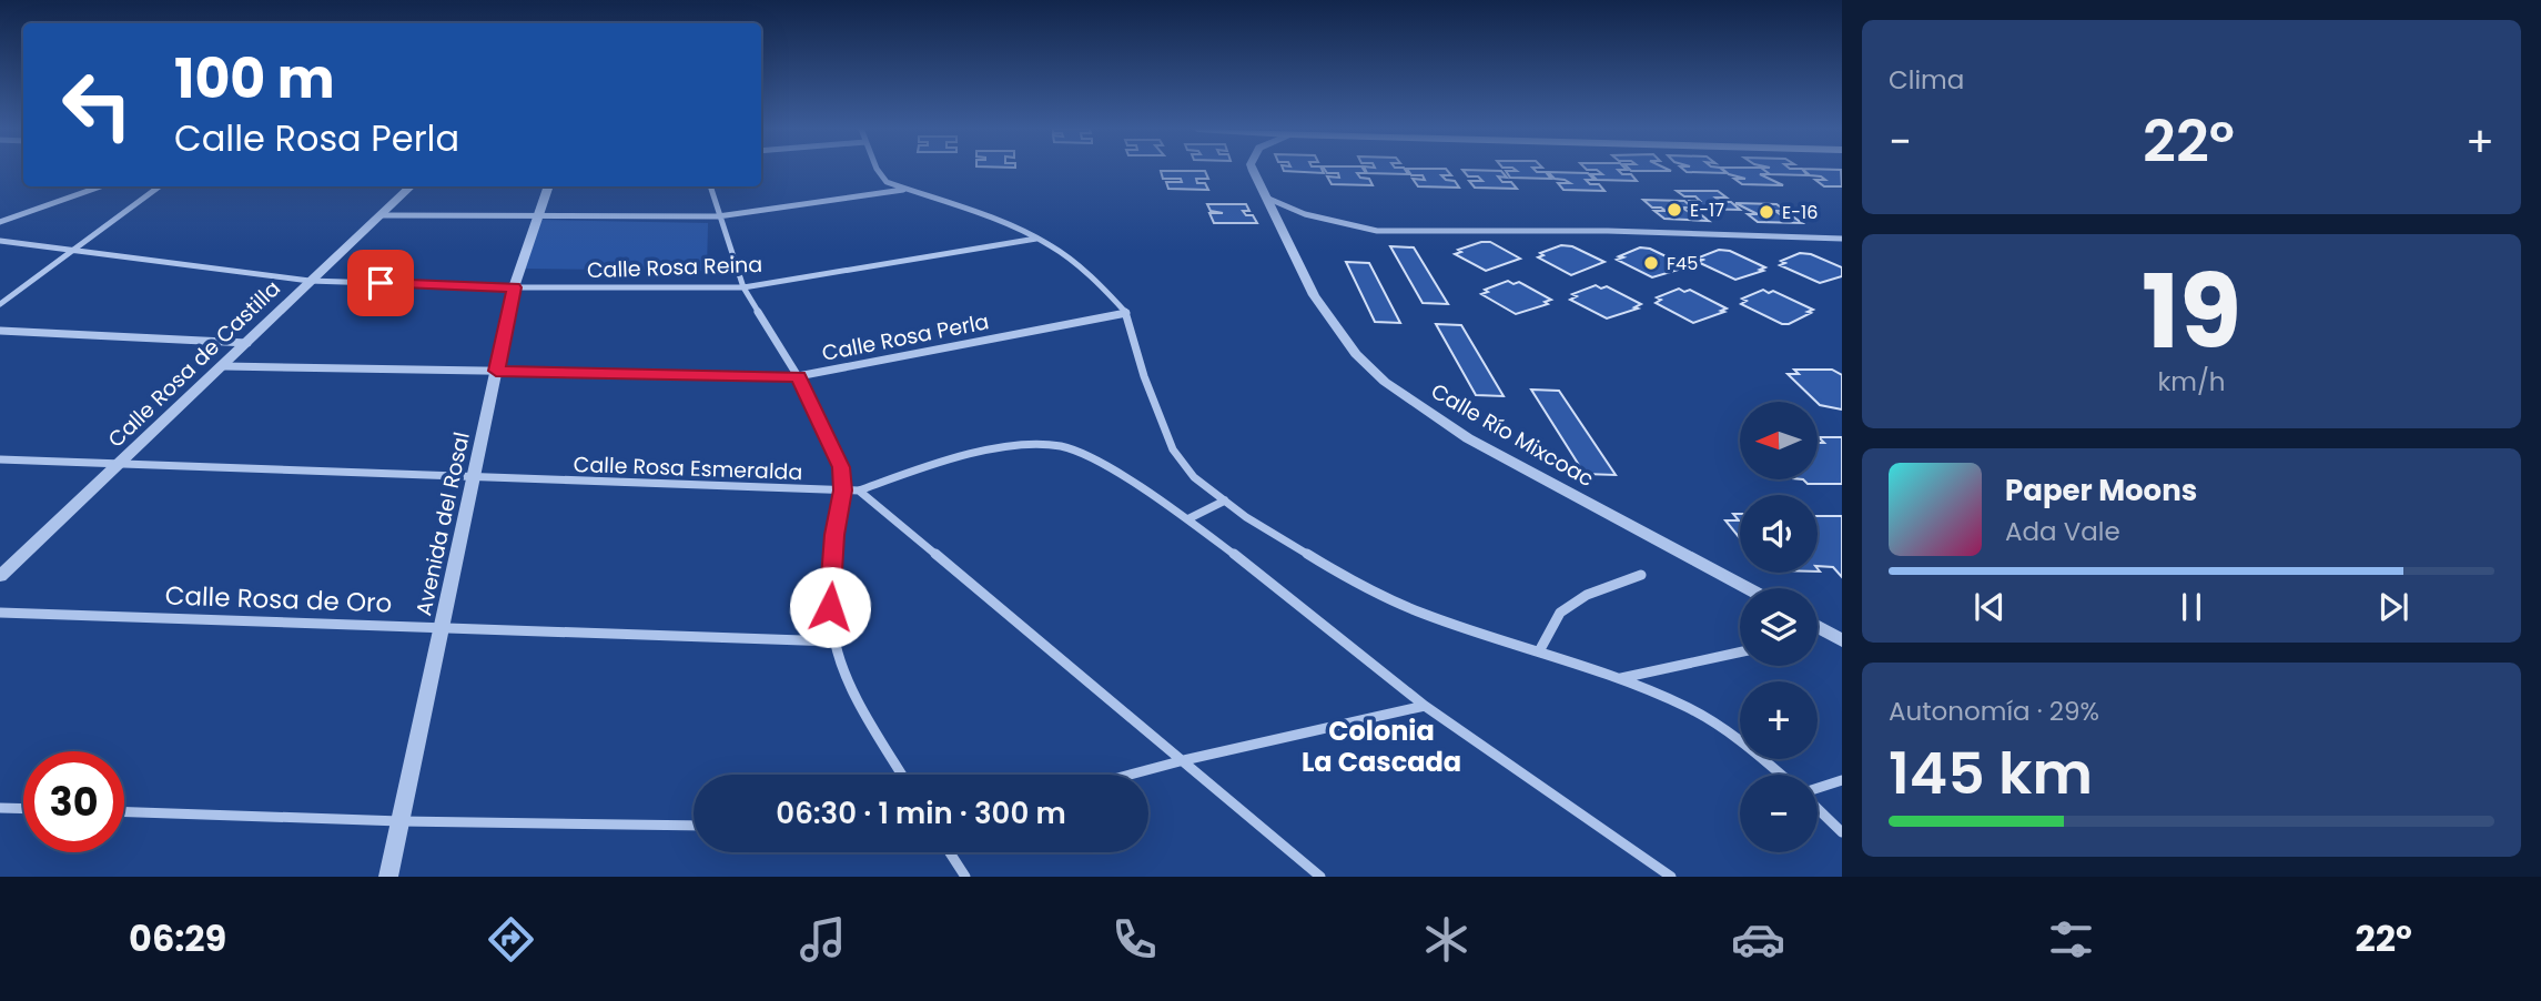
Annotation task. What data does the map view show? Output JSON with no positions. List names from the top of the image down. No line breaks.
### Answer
{"streets":{"street":["Calle Rosa Reina","Calle Rosa Perla","Calle Rosa de Castilla","Calle Río Mixcoac","Calle Rosa Esmeralda","Avenida del Rosal","Calle Rosa de Oro"]},"crossings":[["Calle Rosa Reina","Calle Rosa de Castilla"],["Calle Rosa Reina","Avenida del Rosal"],["Calle Rosa Perla","Calle Rosa de Castilla"],["Calle Rosa Perla","Avenida del Rosal"],["Calle Rosa de Castilla","Calle Rosa Esmeralda"],["Calle Rosa Esmeralda","Avenida del Rosal"],["Avenida del Rosal","Calle Rosa de Oro"]],"districts":["Colonia La Cascada"],"places":["E-17","E-16","F45"],"north":"left","page":{"tile":["Clima",["19","km/h"],["Autonomía · 29%","145 km"]],"turn":["100 m","Calle Rosa Perla"],"heat":["−","22°","+"],"map_buttons":["+","−"],"song":["Paper Moons","Ada Vale"],"limit":"30","trip":"06:30 · 1 min · 300 m","tabs":["06:29","22°"]}}
